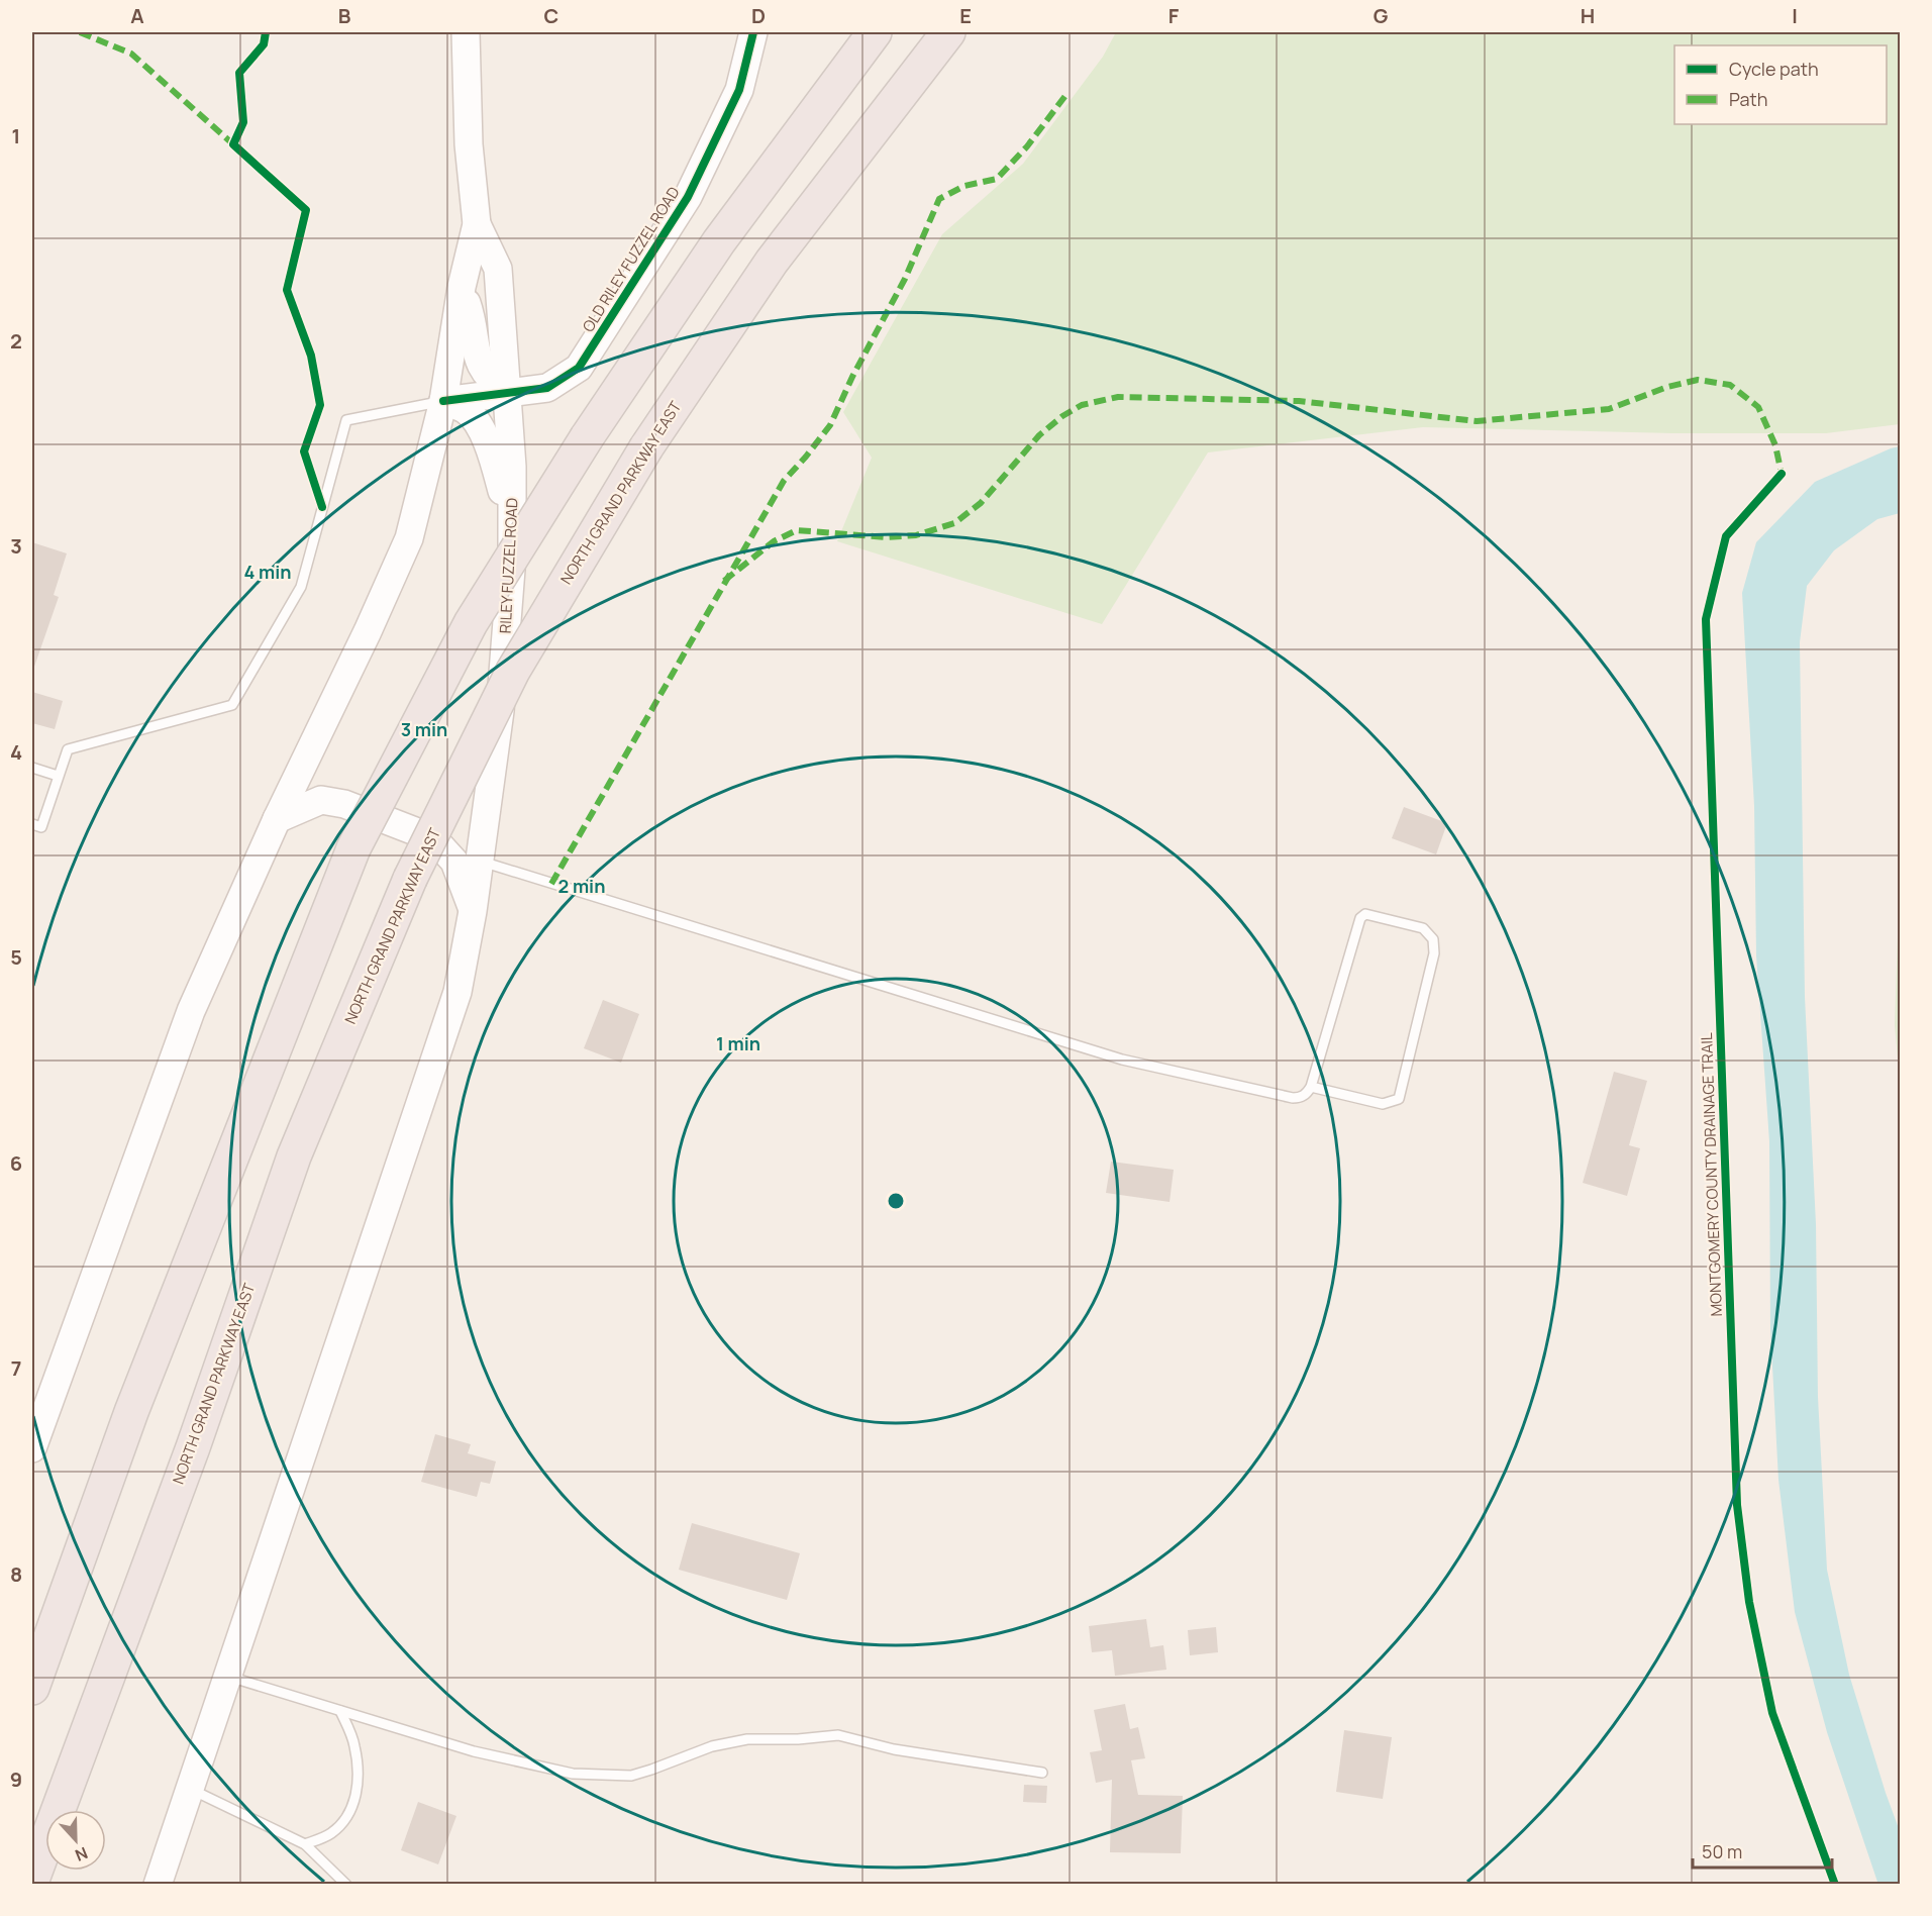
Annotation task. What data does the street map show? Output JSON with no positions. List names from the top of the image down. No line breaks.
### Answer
{"streets":{"highway":["NORTH GRAND PARKWAY EAST"],"main road":["OLD RILEY FUZZEL ROAD","RILEY FUZZEL ROAD"],"cycle path":["MONTGOMERY COUNTY DRAINAGE TRAIL"]},"crossings":[["OLD RILEY FUZZEL ROAD","RILEY FUZZEL ROAD"]],"legend":["Cycle path","Path"],"scale_bar":"50 m","north":"bottom","grid":{"columns":["A","B","C","D","E","F","G","H","I"],"rows":["1","2","3","4","5","6","7","8","9"]},"rings":["4 min","3 min","2 min","1 min"]}
